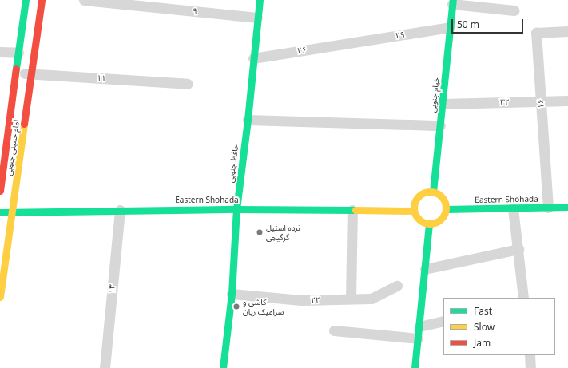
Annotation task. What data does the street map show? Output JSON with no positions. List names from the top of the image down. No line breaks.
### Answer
{"streets":{"street":["۹","۲۹","۲۶","۱۱","خیام جنوبی","۳۲","۱۶","امام خمینی جنوبی","حافظ جنوبی","Eastern Shohada","۱۳","۲۲"]},"crossings":[["۹","حافظ جنوبی"],["۲۹","۲۶"],["۲۹","خیام جنوبی"],["۲۶","حافظ جنوبی"],["۱۱","امام خمینی جنوبی"],["خیام جنوبی","۳۲"],["خیام جنوبی","Eastern Shohada"],["۳۲","۱۶"],["۱۶","Eastern Shohada"],["امام خمینی جنوبی","Eastern Shohada"],["حافظ جنوبی","Eastern Shohada"],["حافظ جنوبی","۲۲"],["Eastern Shohada","۱۳"]],"places":["نرده استیل گرگیجی","کاشی و سرامیک ریان"],"legend":["Fast","Slow","Jam"],"scale_bar":"50 m"}
